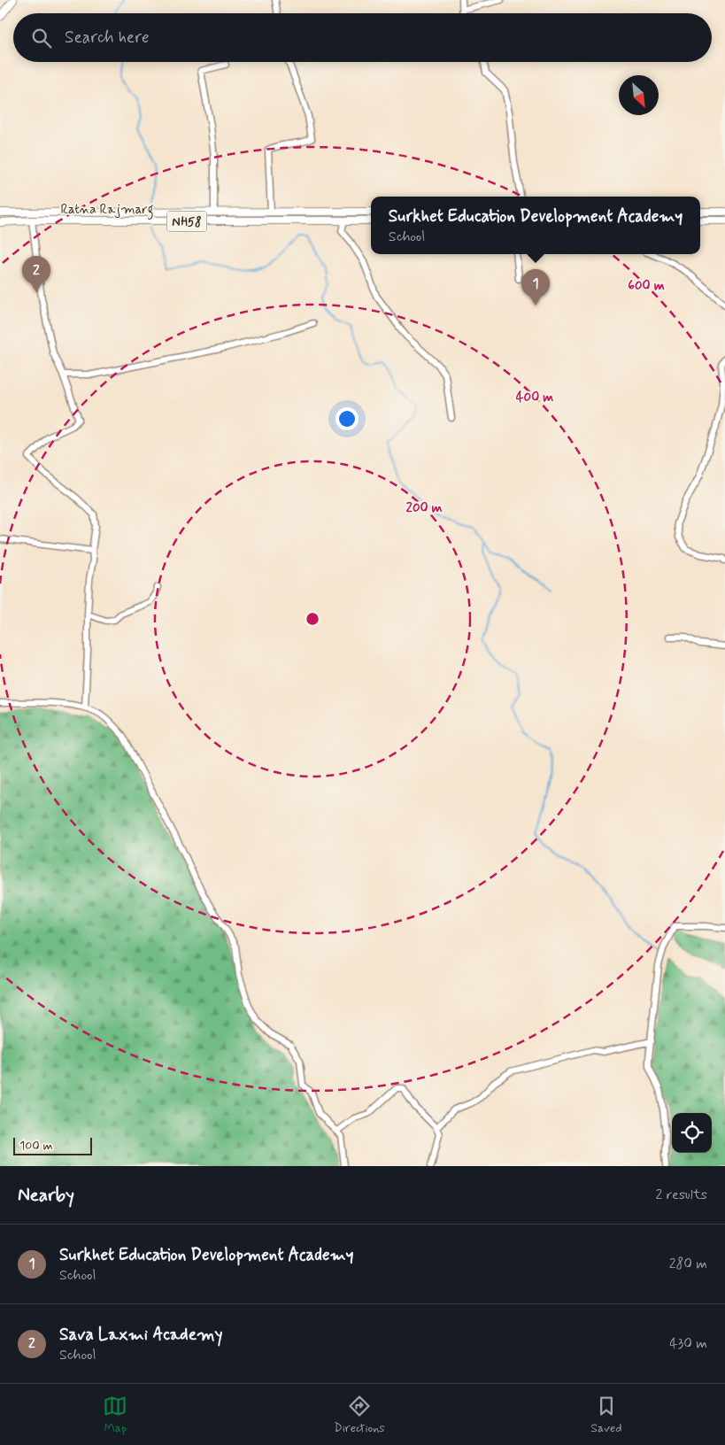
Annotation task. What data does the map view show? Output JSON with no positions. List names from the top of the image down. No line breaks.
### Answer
{"streets":{"main road":["Ratna Rajmarg","NH58"]},"scale_bar":"100 m","north":"bottom right","page":{"search":"Search here","popup":["Surkhet Education Development Academy","School"],"pins":["2","1"],"scale":"100 m","heading":["Nearby","2 results"],"list":[{"mark":"1","name":"Surkhet Education Development Academy","note":"School","value":"280 m"},{"mark":"2","name":"Sava Laxmi Academy","note":"School","value":"430 m"}],"nav":["Map","Directions","Saved"]},"rings":["600 m","400 m","200 m"]}
